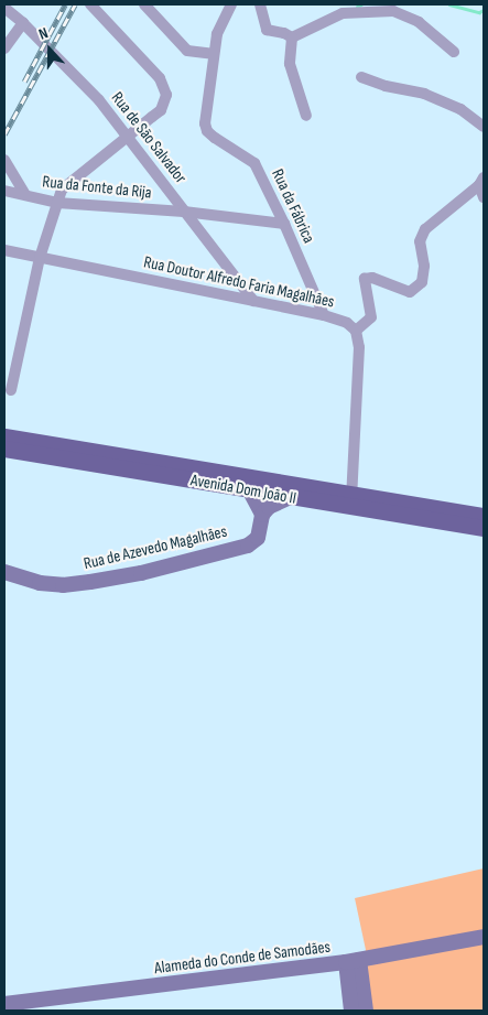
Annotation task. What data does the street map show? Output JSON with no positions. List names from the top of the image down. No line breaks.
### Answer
{"streets":{"main road":["Avenida Dom João II"],"street":["Rua de São Salvador","Rua da Fonte da Rija","Rua da Fábrica","Rua Doutor Alfredo Faria Magalhães","Rua de Azevedo Magalhães","Alameda do Conde de Samodães"]},"crossings":[["Rua de São Salvador","Rua da Fonte da Rija"],["Rua de São Salvador","Rua Doutor Alfredo Faria Magalhães"],["Rua da Fonte da Rija","Rua da Fábrica"],["Rua da Fábrica","Rua Doutor Alfredo Faria Magalhães"]],"north":"top"}
